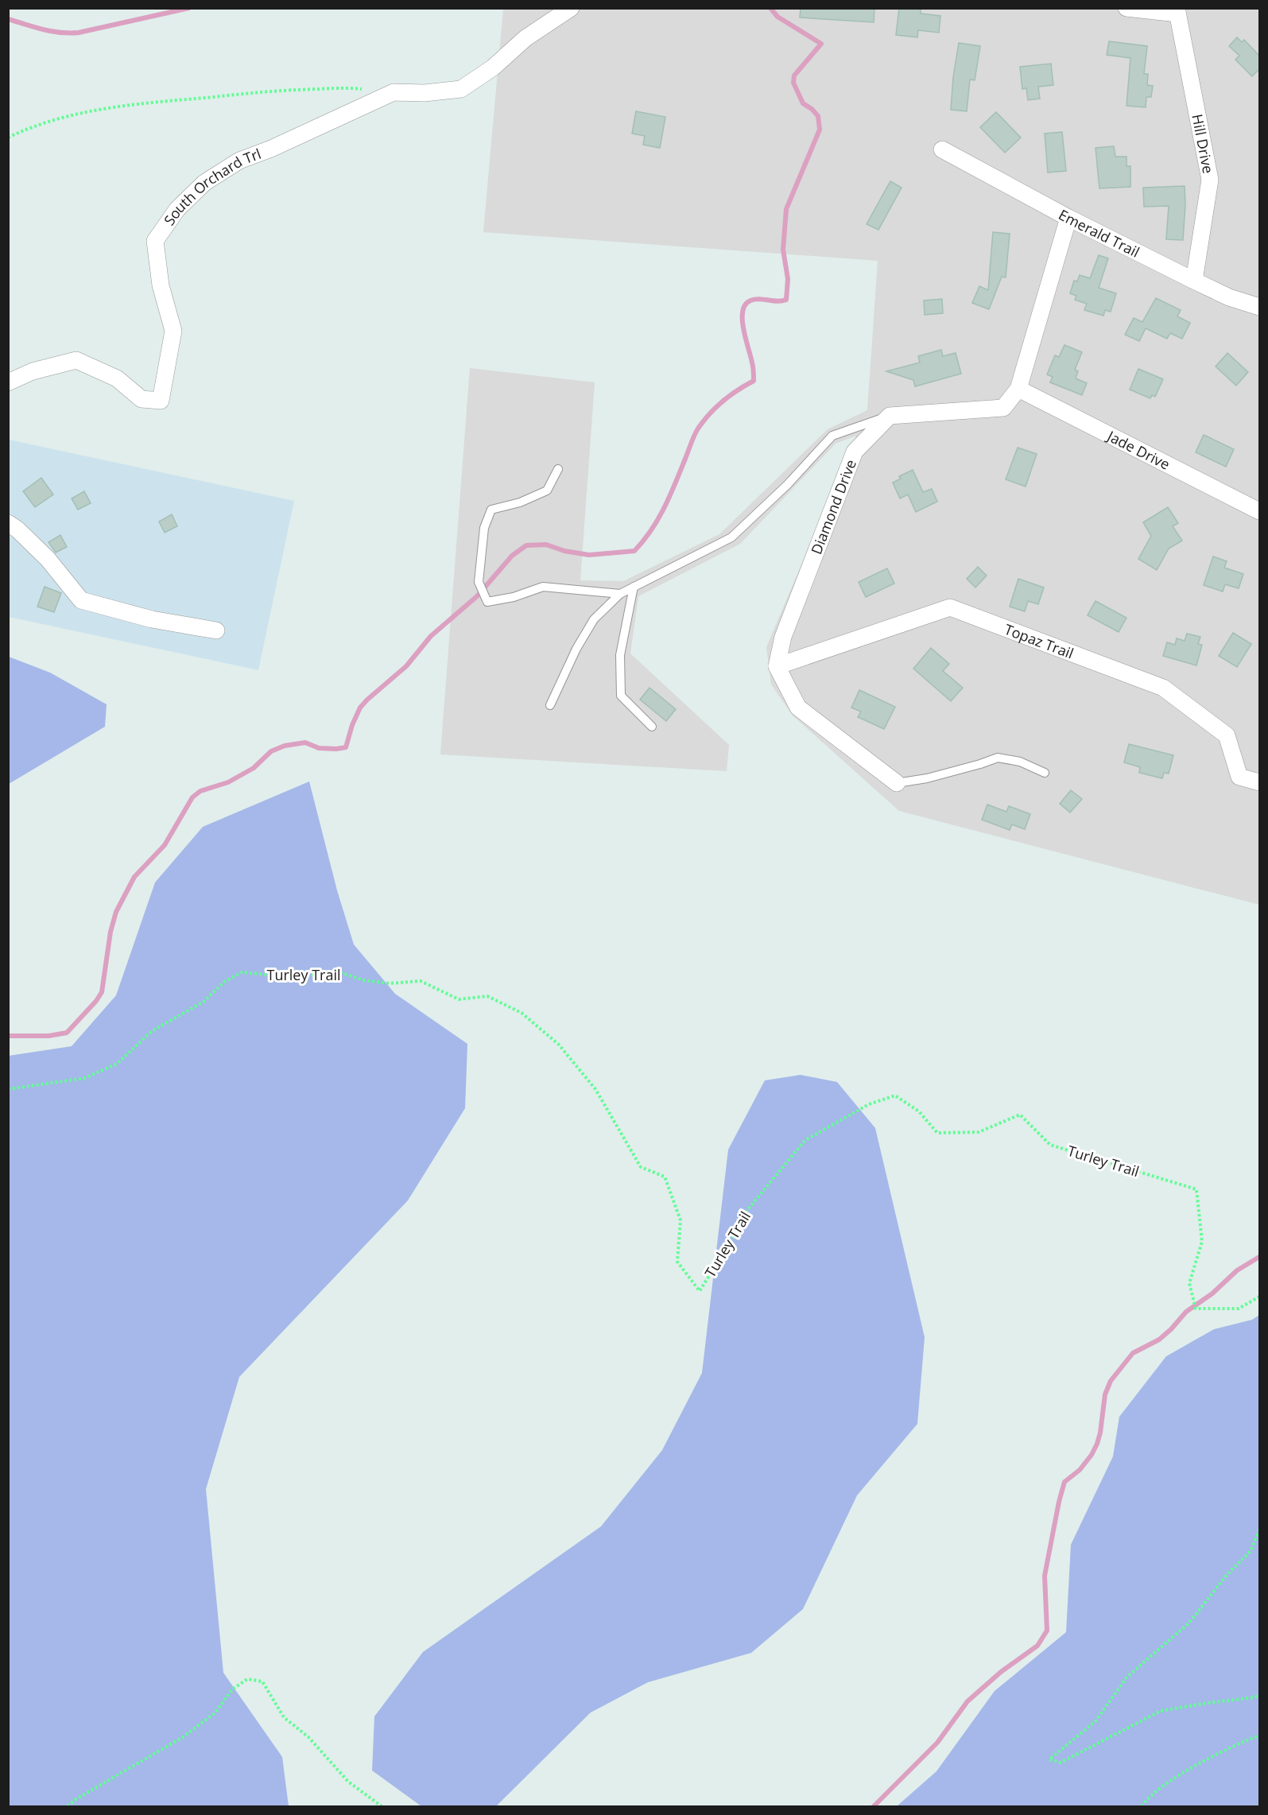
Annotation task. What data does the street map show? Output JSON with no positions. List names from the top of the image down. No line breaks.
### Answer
{"streets":{"street":["Hill Drive","South Orchard Trl","Emerald Trail","Jade Drive","Diamond Drive","Topaz Trail"],"path":["Turley Trail"]},"crossings":[["Hill Drive","Emerald Trail"],["Diamond Drive","Topaz Trail"]]}
